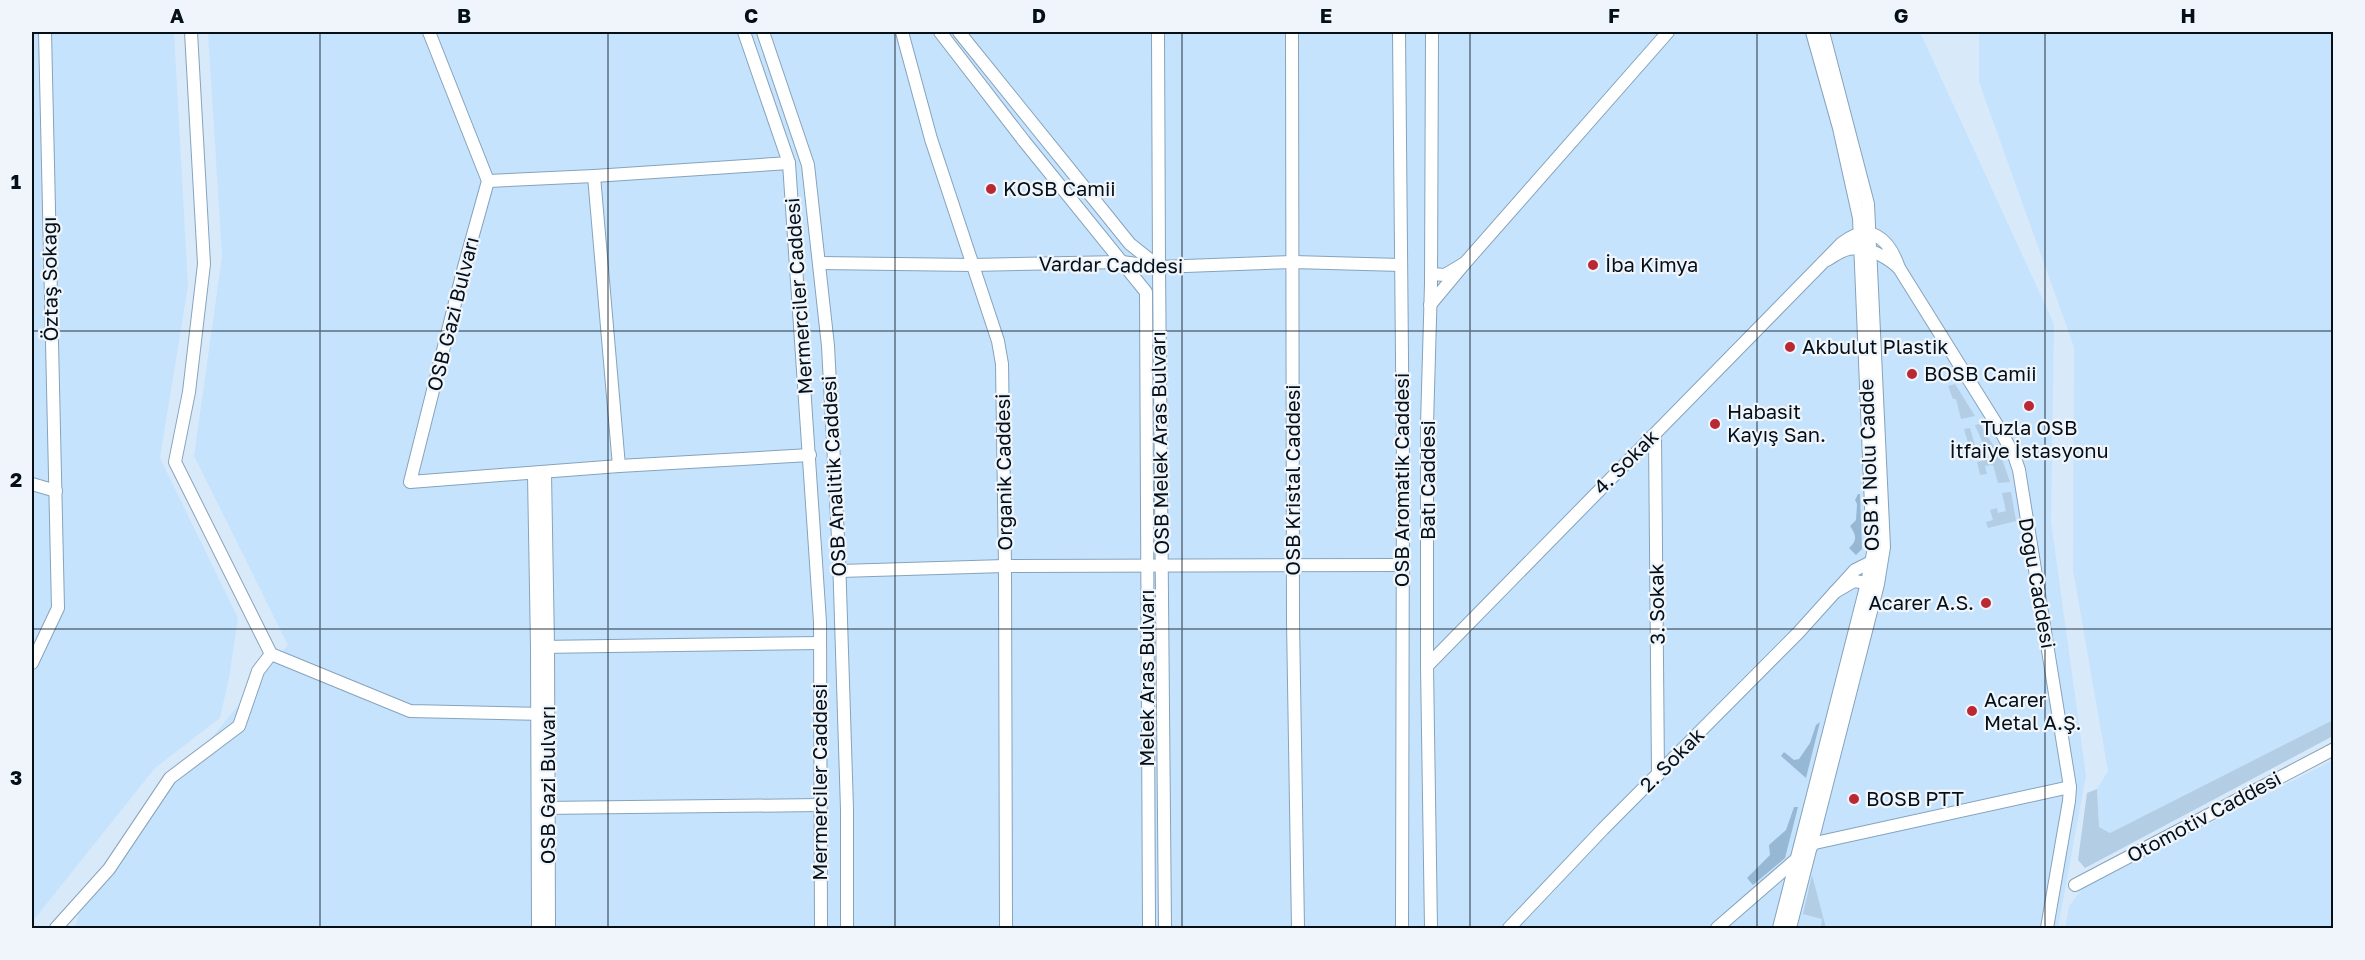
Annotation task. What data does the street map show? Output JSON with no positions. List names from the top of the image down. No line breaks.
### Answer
{"streets":{"street":["Vardar Caddesi","Öztaş Sokağı","Mermerciler Caddesi","OSB Gazi Bulvarı","OSB Melek Aras Bulvarı","4. Sokak","OSB 1 Nolu Cadde","Organik Caddesi","OSB Analitik Caddesi","OSB Kristal Caddesi","OSB Aromatik Caddesi","Batı Caddesi","Doğu Caddesi","3. Sokak","Melek Aras Bulvarı","2. Sokak","Otomotiv Caddesi"]},"crossings":[["Vardar Caddesi","OSB Melek Aras Bulvarı"],["Vardar Caddesi","Organik Caddesi"],["Vardar Caddesi","OSB Analitik Caddesi"],["Vardar Caddesi","OSB Kristal Caddesi"],["Vardar Caddesi","OSB Aromatik Caddesi"],["Vardar Caddesi","Melek Aras Bulvarı"],["4. Sokak","OSB 1 Nolu Cadde"],["4. Sokak","Batı Caddesi"],["4. Sokak","Doğu Caddesi"],["4. Sokak","3. Sokak"],["OSB 1 Nolu Cadde","Doğu Caddesi"],["OSB 1 Nolu Cadde","2. Sokak"],["3. Sokak","2. Sokak"]],"places":["KOSB Camii","İba Kimya","Akbulut Plastik","BOSB Camii","Tuzla OSB İtfaiye İstasyonu","Habasit Kayış San.","Acarer A.S.","Acarer Metal A.Ş.","BOSB PTT"],"grid":{"columns":["A","B","C","D","E","F","G","H"],"rows":["1","2","3"]}}
